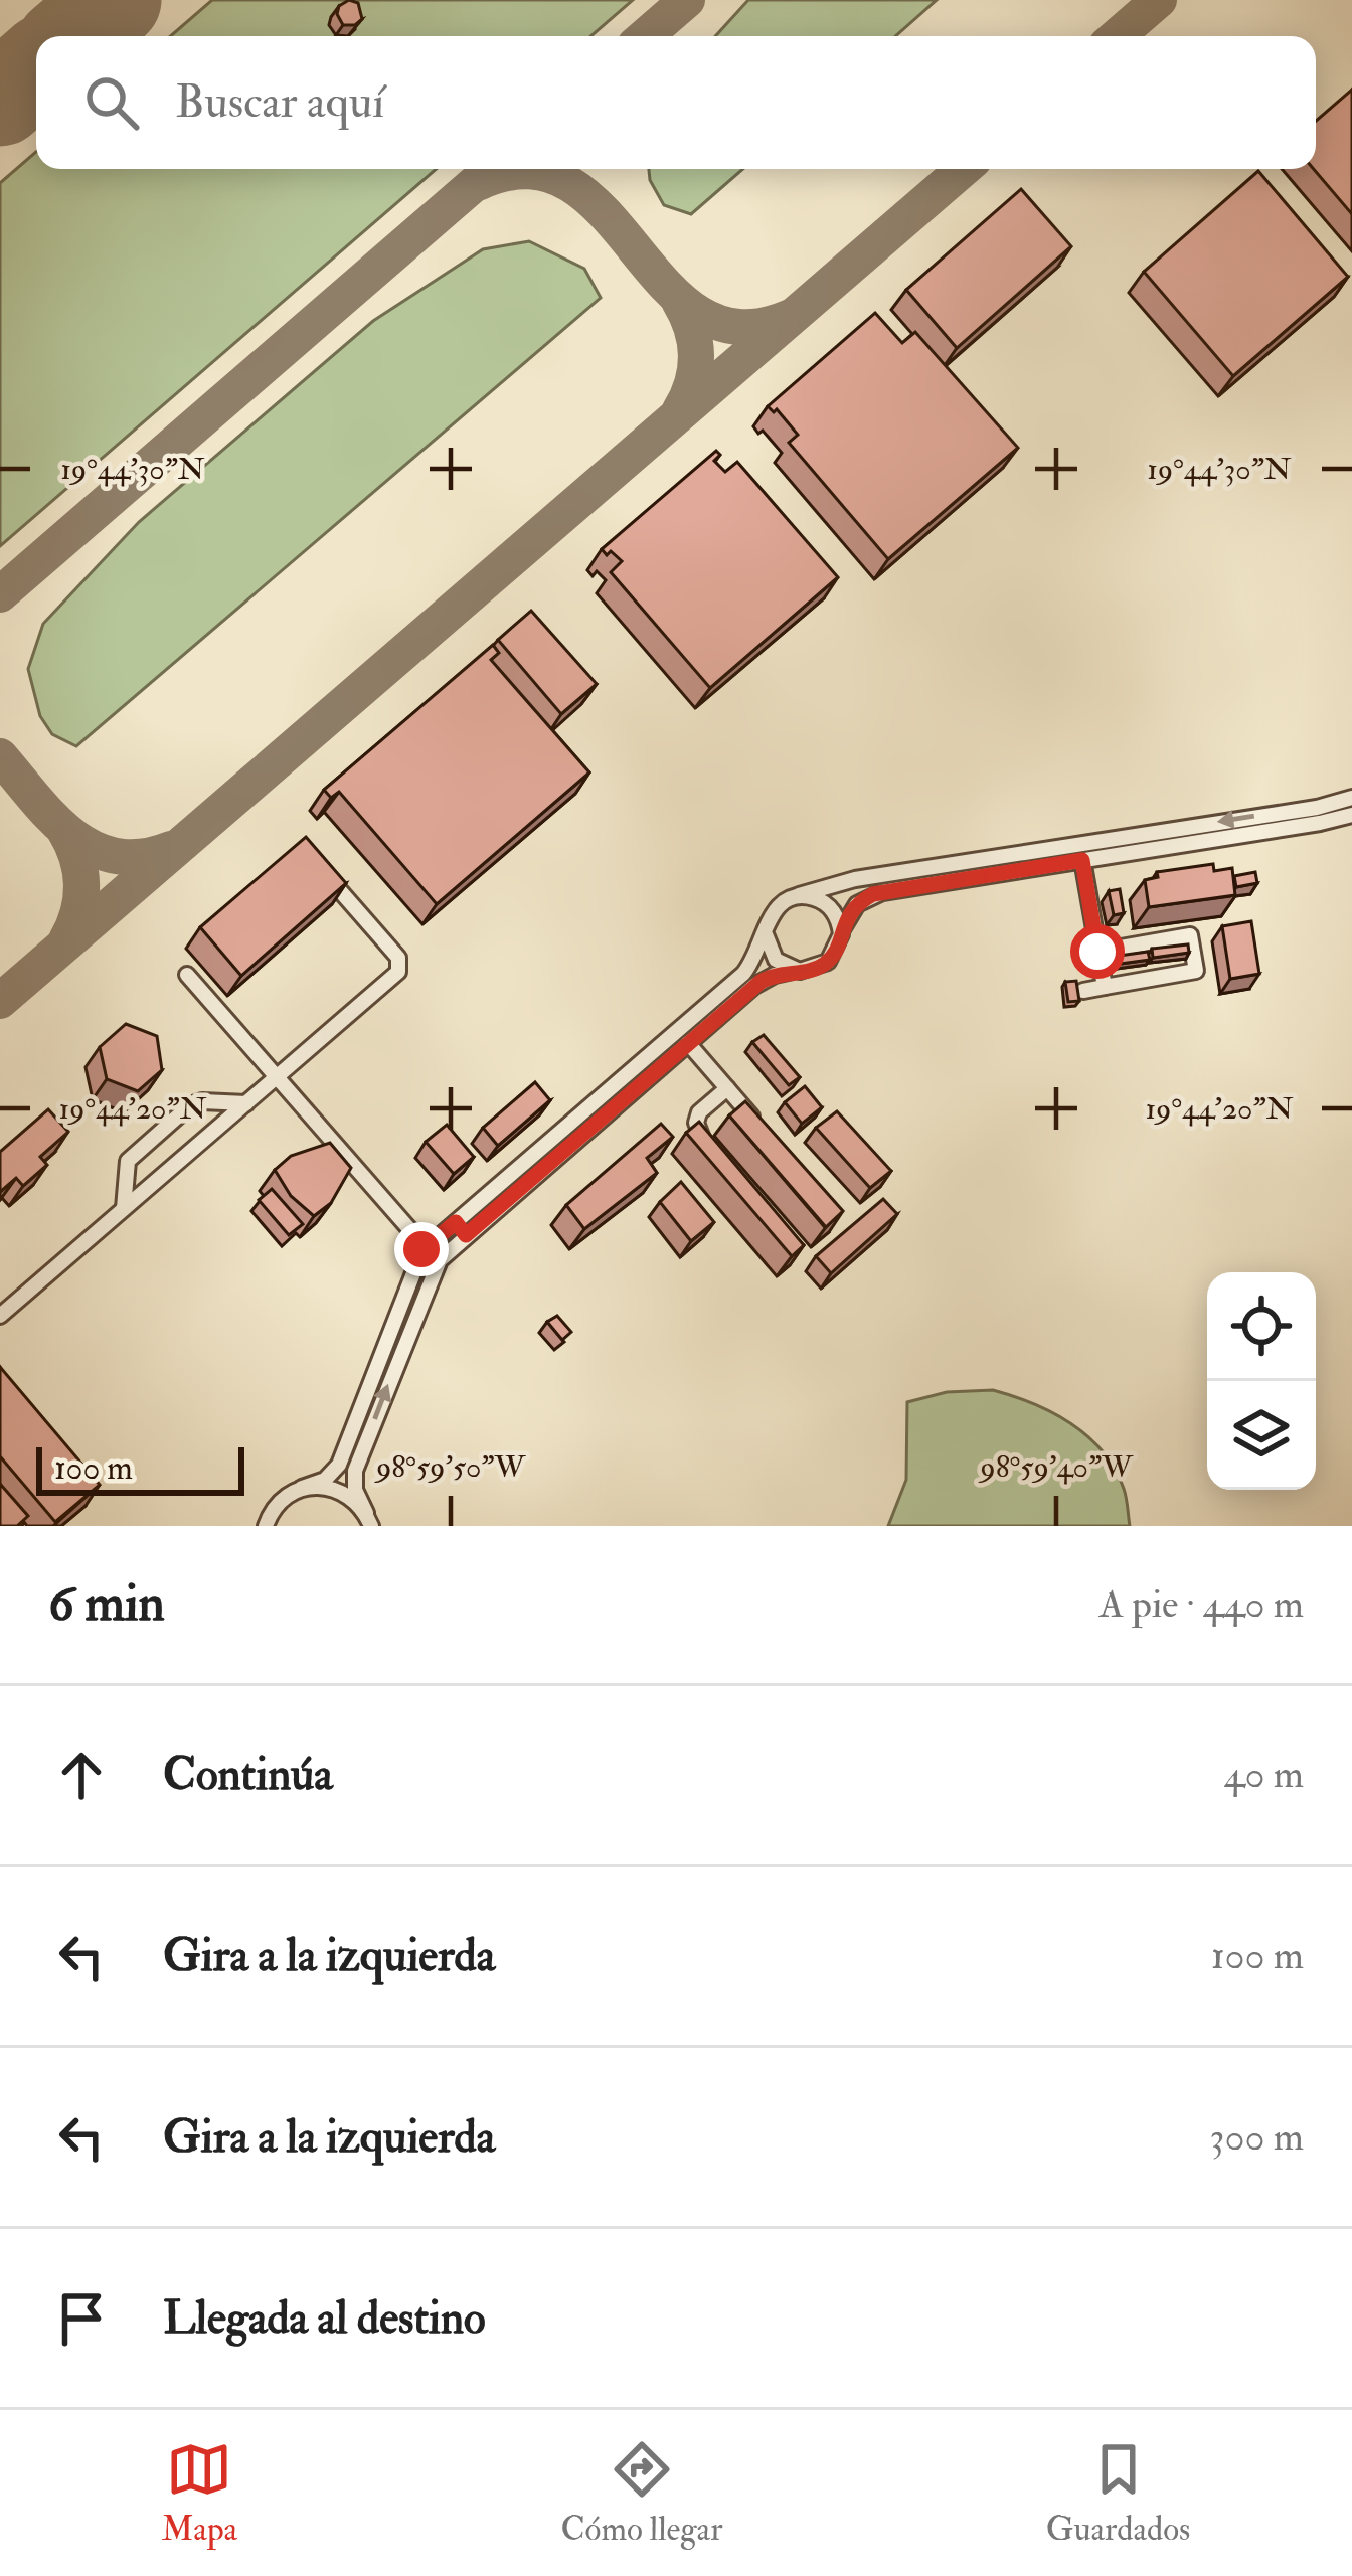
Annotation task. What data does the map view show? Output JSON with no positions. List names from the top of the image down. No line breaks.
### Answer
{"scale_bar":"100 m","page":{"search":"Buscar aquí","scale":"100 m","heading":["6 min","A pie · 440 m"],"list":[["Continúa","40 m"],["Gira a la izquierda","100 m"],["Gira a la izquierda","300 m"],"Llegada al destino"],"nav":["Mapa","Cómo llegar","Guardados"]},"coordinates":["19°44'30\"N","19°44'20\"N","98°59'50\"W","98°59'40\"W"]}
